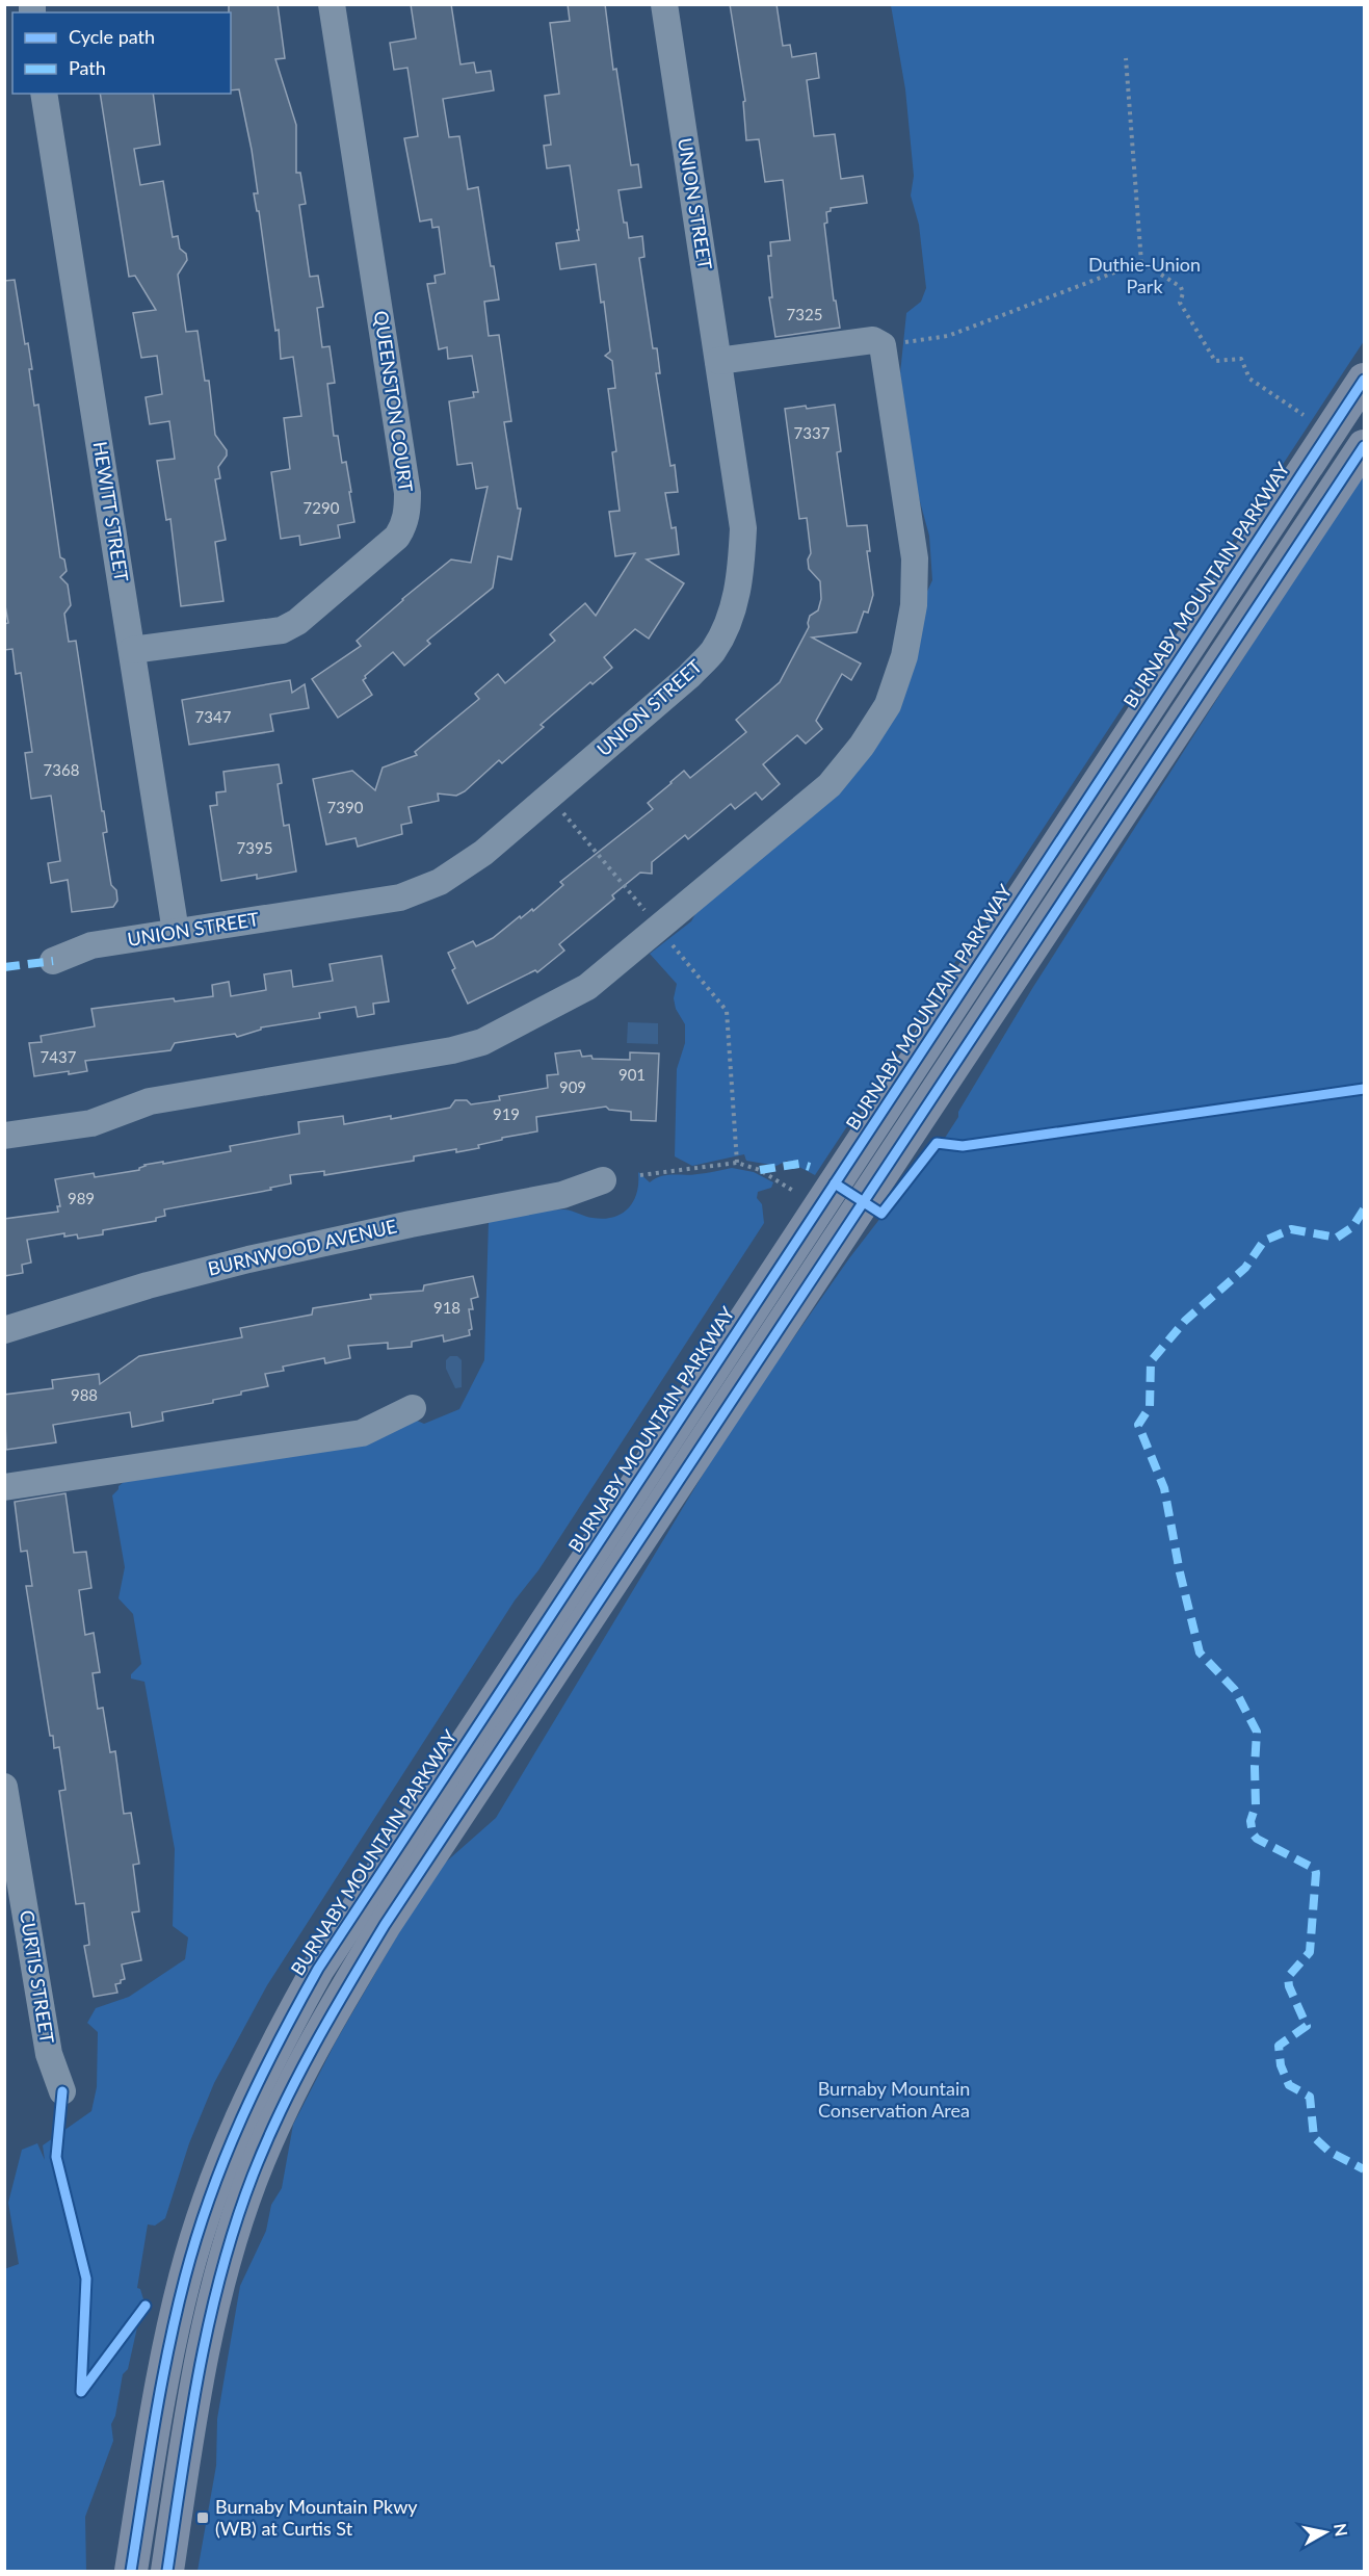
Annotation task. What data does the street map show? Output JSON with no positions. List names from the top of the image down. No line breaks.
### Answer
{"streets":{"main road":["BURNABY MOUNTAIN PARKWAY"],"street":["UNION STREET","QUEENSTON COURT","HEWITT STREET","BURNWOOD AVENUE","CURTIS STREET"]},"crossings":[["UNION STREET","HEWITT STREET"],["QUEENSTON COURT","HEWITT STREET"]],"parks":["Duthie-Union Park","Burnaby Mountain Conservation Area"],"places":{"transit":["Burnaby Mountain Pkwy (WB) at Curtis St"]},"house_numbers":["7325","7337","7290","7347","7368","7390","7395","7437","901","909","919","989","918","988"],"legend":["Cycle path","Path"],"north":"right"}
